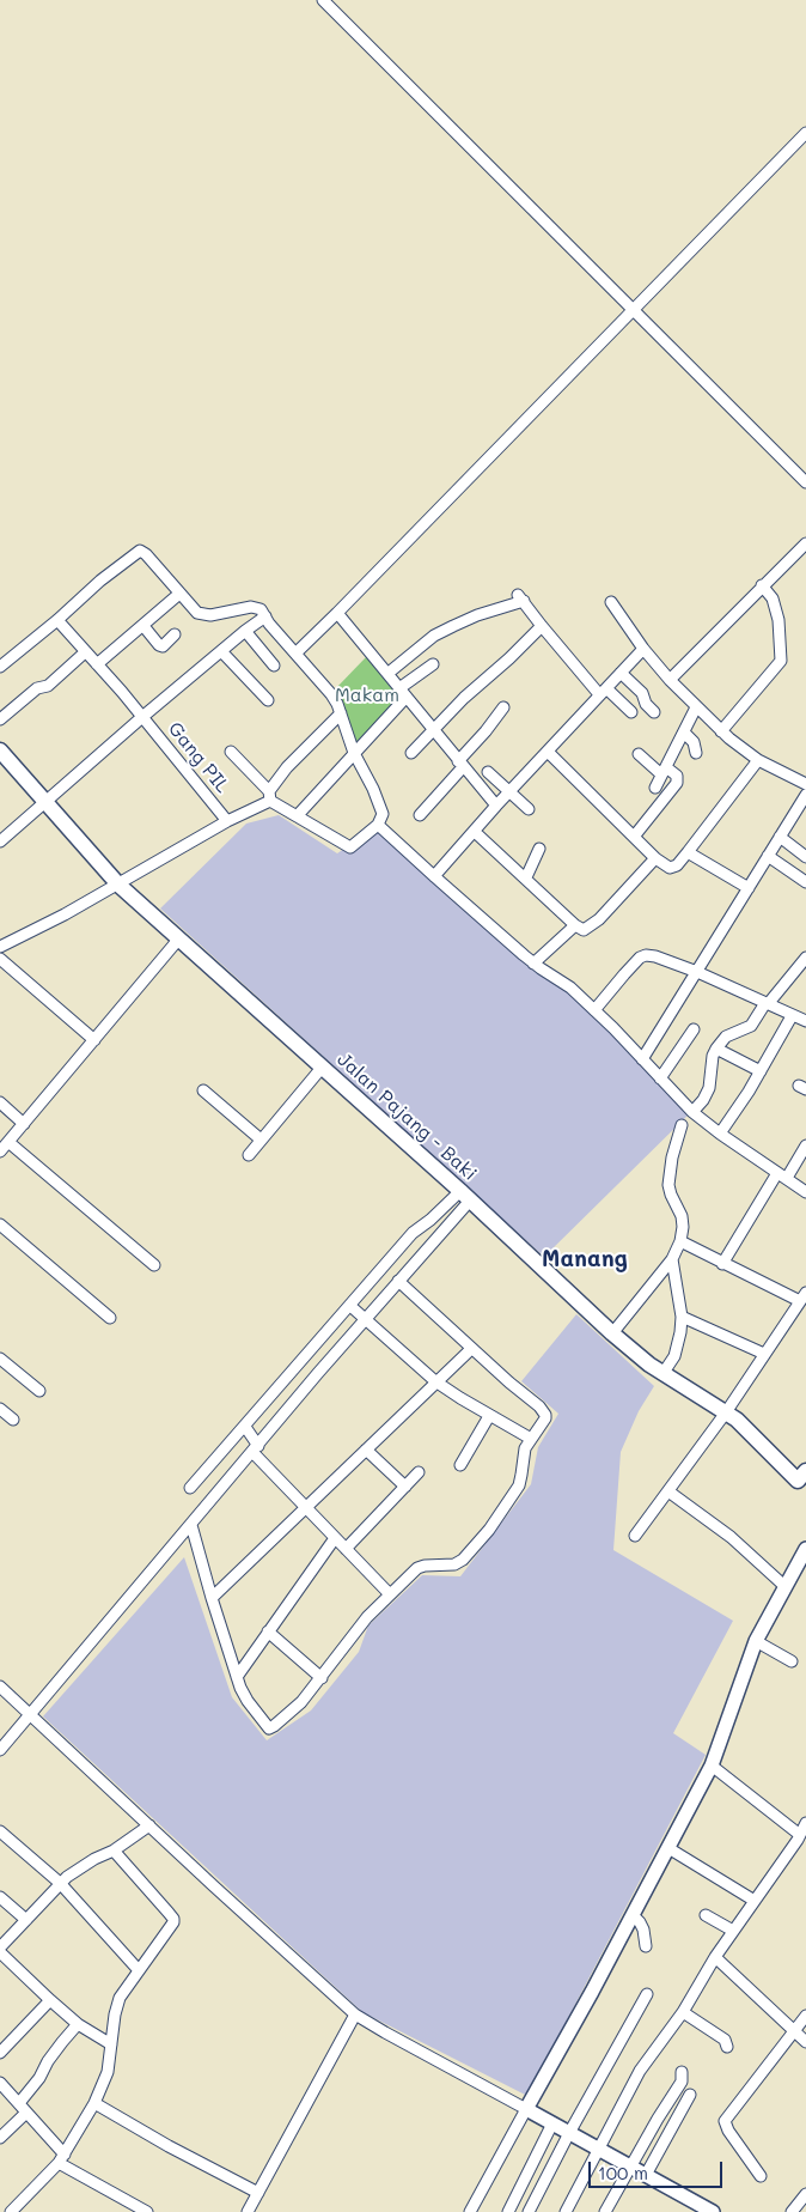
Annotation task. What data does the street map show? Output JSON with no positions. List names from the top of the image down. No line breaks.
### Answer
{"streets":{"main road":["Jalan Pajang - Baki"],"street":["Gang PIL"]},"districts":["Manang"],"parks":["Makam"],"scale_bar":"100 m"}
